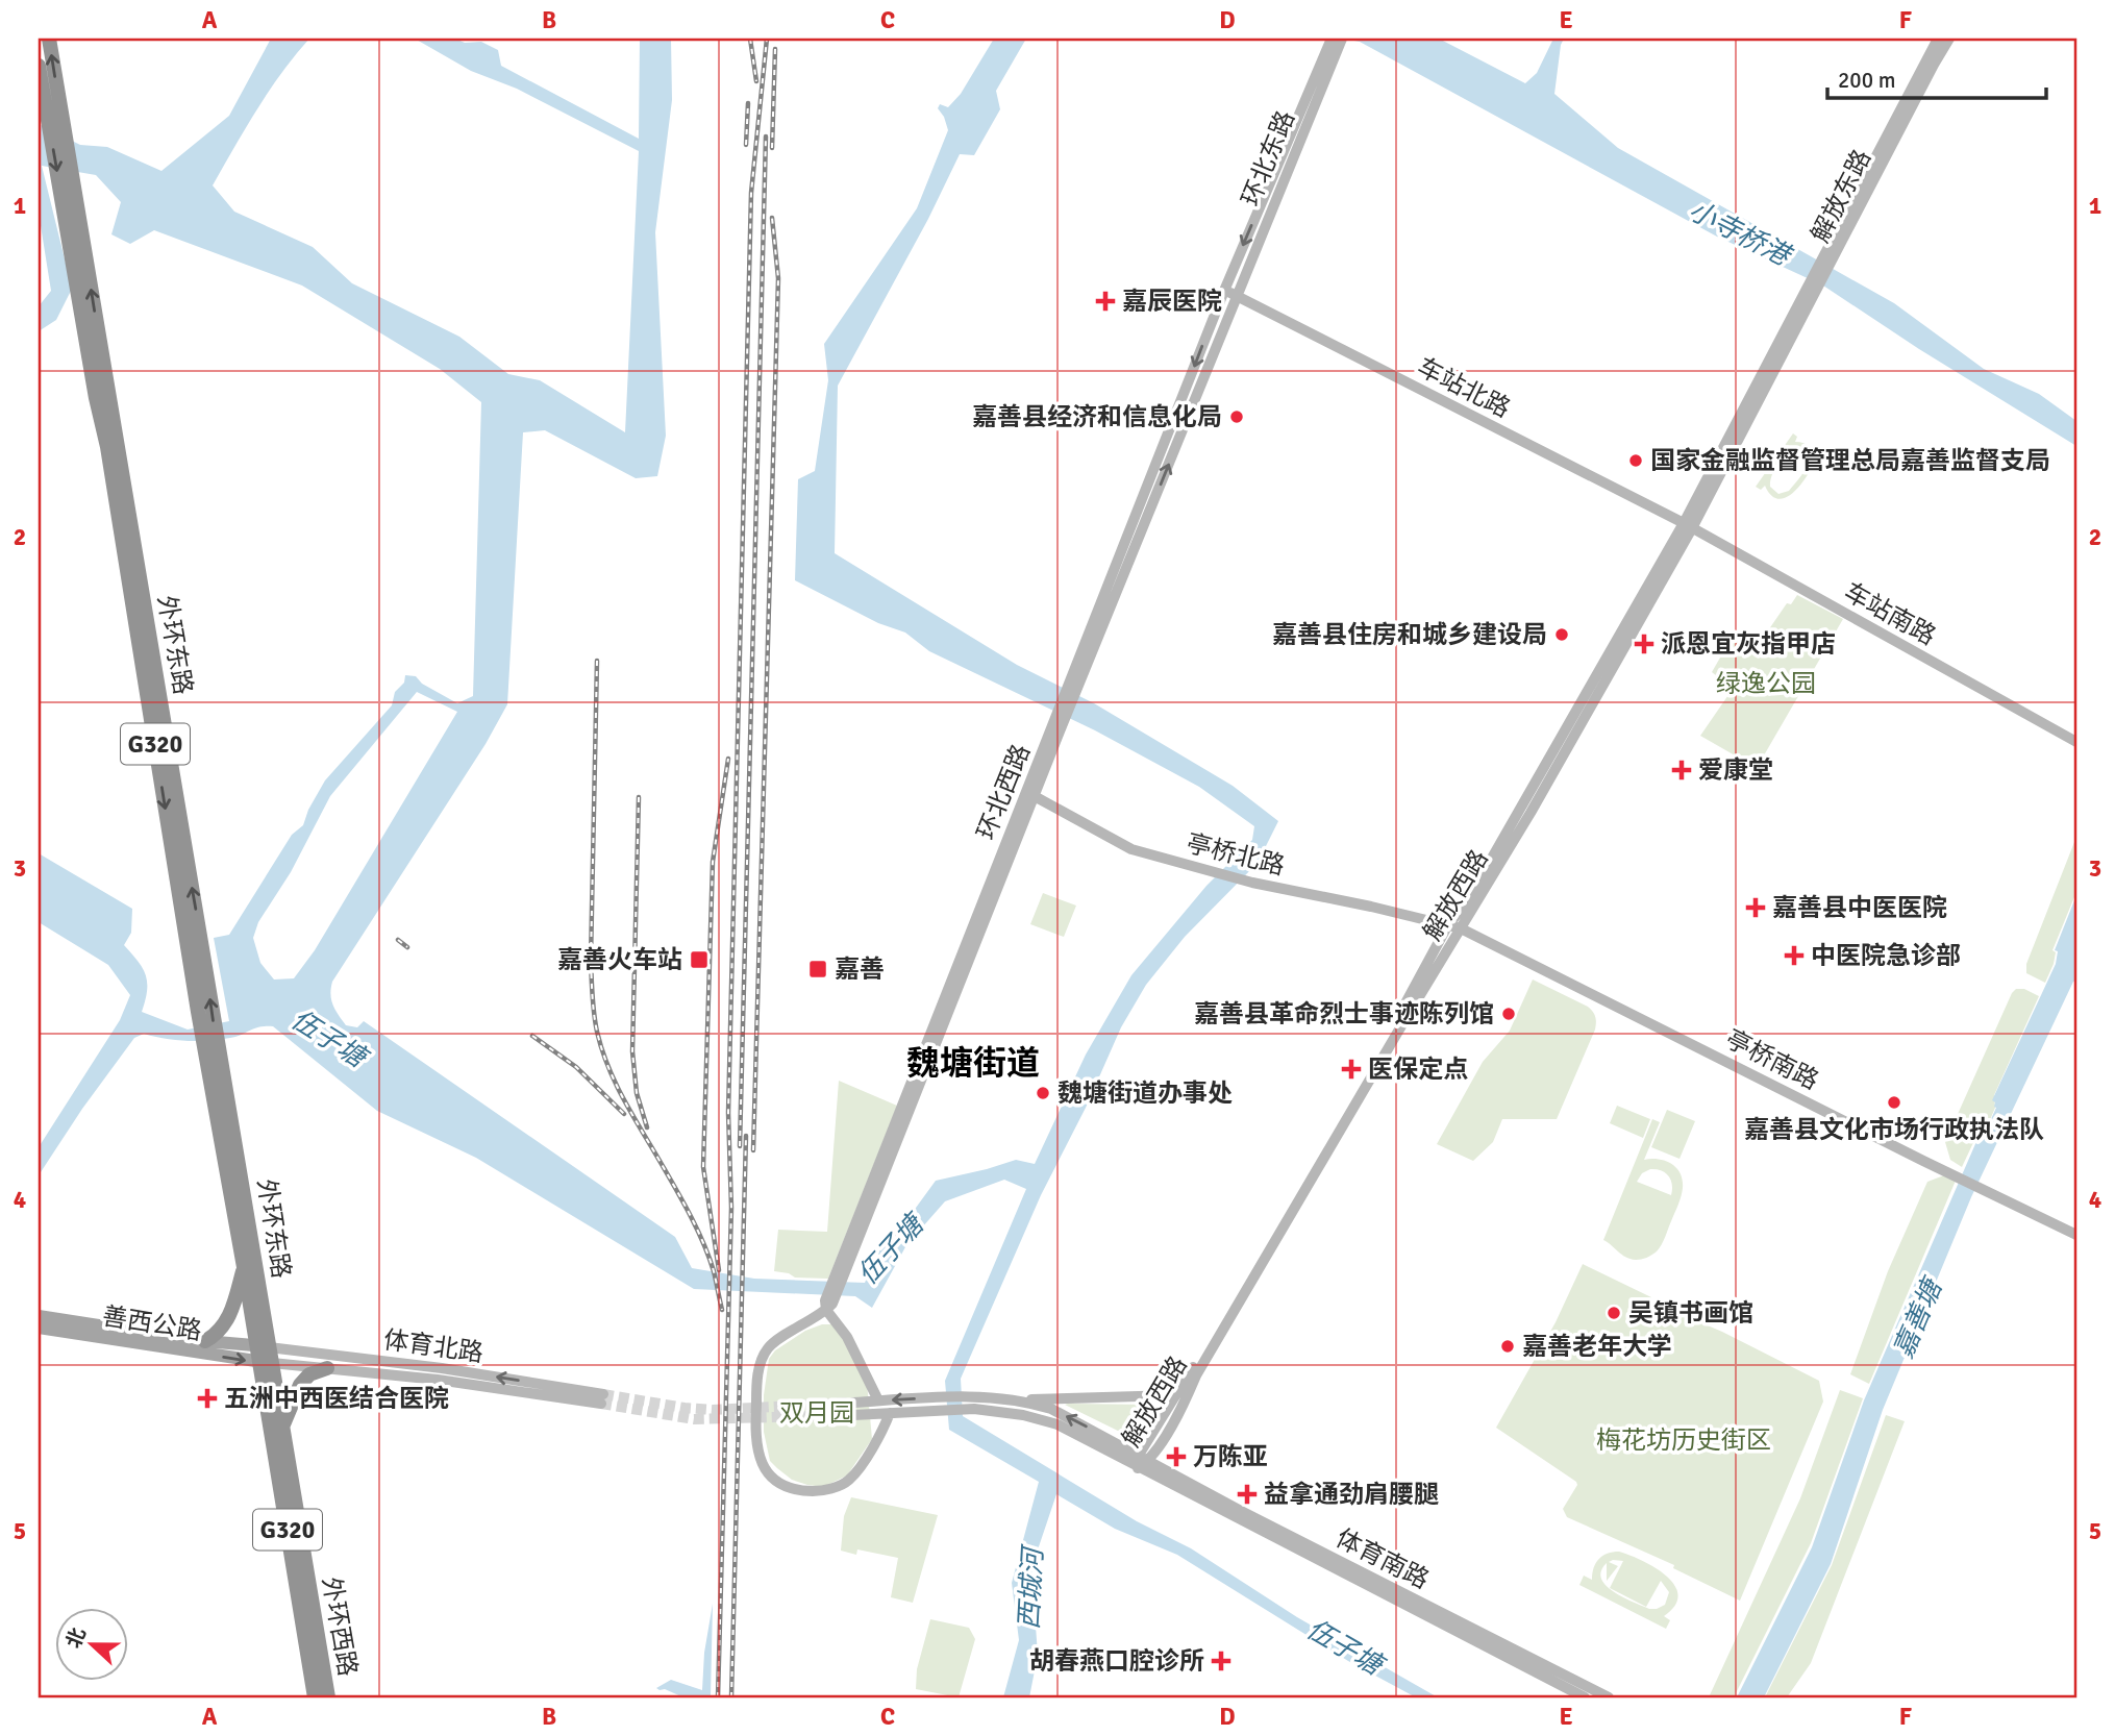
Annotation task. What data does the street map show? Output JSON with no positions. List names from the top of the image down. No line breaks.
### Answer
{"streets":{"highway":["外环东路","G320","外环西路"],"main road":["环北东路","解放东路","车站北路","车站南路","环北西路","亭桥北路","解放西路","亭桥南路","善西公路","体育北路","体育南路"]},"crossings":[["环北东路","车站北路"],["环北东路","环北西路"],["解放东路","车站北路"],["解放东路","车站南路"],["解放东路","解放西路"],["车站北路","车站南路"],["车站北路","环北西路"],["车站北路","解放西路"],["车站南路","解放西路"],["外环东路","善西公路"],["外环东路","体育北路"],["外环东路","外环西路"],["环北西路","亭桥北路"],["亭桥北路","解放西路"],["亭桥北路","亭桥南路"],["解放西路","亭桥南路"],["解放西路","体育南路"],["善西公路","体育北路"],["善西公路","外环西路"],["体育北路","外环西路"]],"districts":["魏塘街道"],"water":["小寺桥港","伍子塘","嘉善塘","西城河"],"parks":["绿逸公园","双月园","梅花坊历史街区"],"places":{"health":["嘉辰医院","派恩宜灰指甲店","爱康堂","嘉善县中医医院","中医院急诊部","医保定点","五洲中西医结合医院","万陈亚","益拿通劲肩腰腿","胡春燕口腔诊所"],"other":["嘉善县经济和信息化局","国家金融监督管理总局嘉善监督支局","嘉善县住房和城乡建设局","嘉善县革命烈士事迹陈列馆","魏塘街道办事处","嘉善县文化市场行政执法队","吴镇书画馆","嘉善老年大学"],"transit":["嘉善火车站","嘉善"]},"scale_bar":"200 m","north":"left","grid":{"columns":["A","B","C","D","E","F"],"rows":["1","2","3","4","5"]}}
